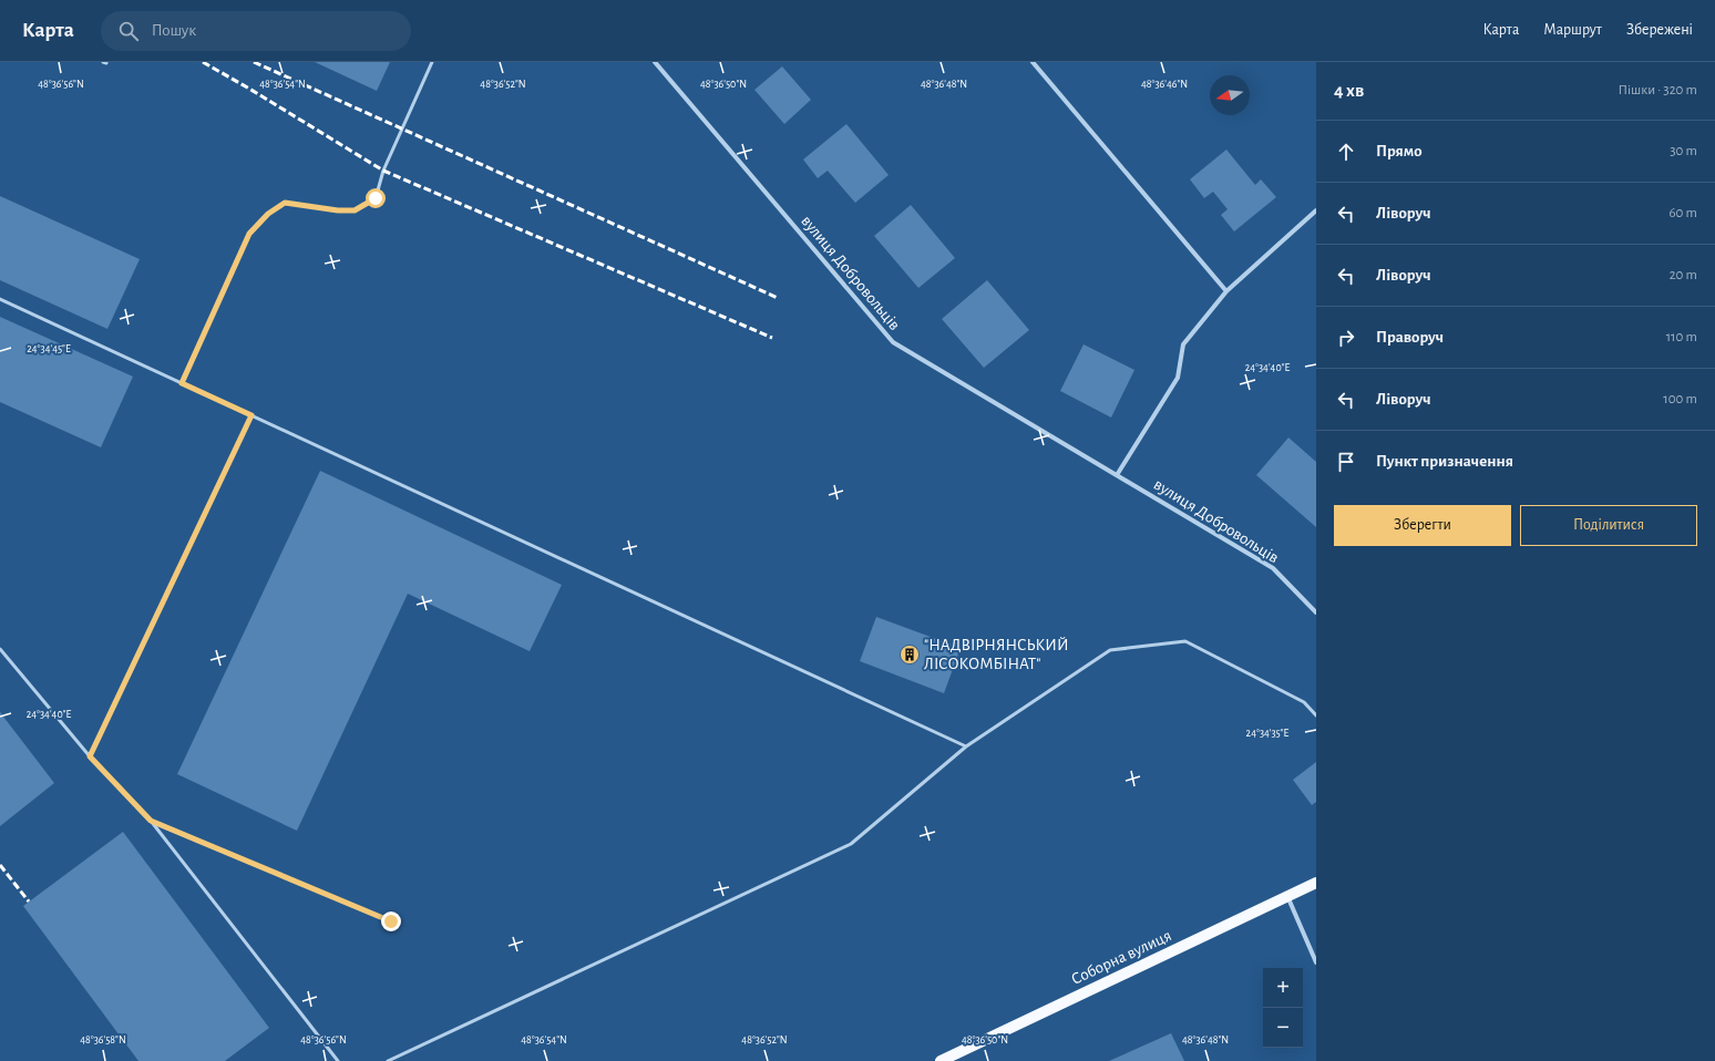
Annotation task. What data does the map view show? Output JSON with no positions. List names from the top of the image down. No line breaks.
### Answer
{"streets":{"main road":["Соборна вулиця"],"street":["вулиця Добровольців"]},"places":{"building":["\"НАДВІРНЯНСЬКИЙ ЛІСОКОМБІНАТ\""]},"north":"left","page":{"header":"Карта","search":"Пошук","nav":["Карта","Маршрут","Збережені"],"heading":["4 хв","Пішки · 320 m"],"list":[["Прямо","30 m"],["Ліворуч","60 m"],["Ліворуч","20 m"],["Праворуч","110 m"],["Ліворуч","100 m"],"Пункт призначення"],"buttons":["Зберегти","Поділитися"],"map_buttons":["+","−"]},"coordinates":["48°36'56\"N","48°36'54\"N","48°36'52\"N","48°36'50\"N","48°36'48\"N","48°36'46\"N","24°34'45\"E","24°34'40\"E","24°34'35\"E","48°36'58\"N"]}
